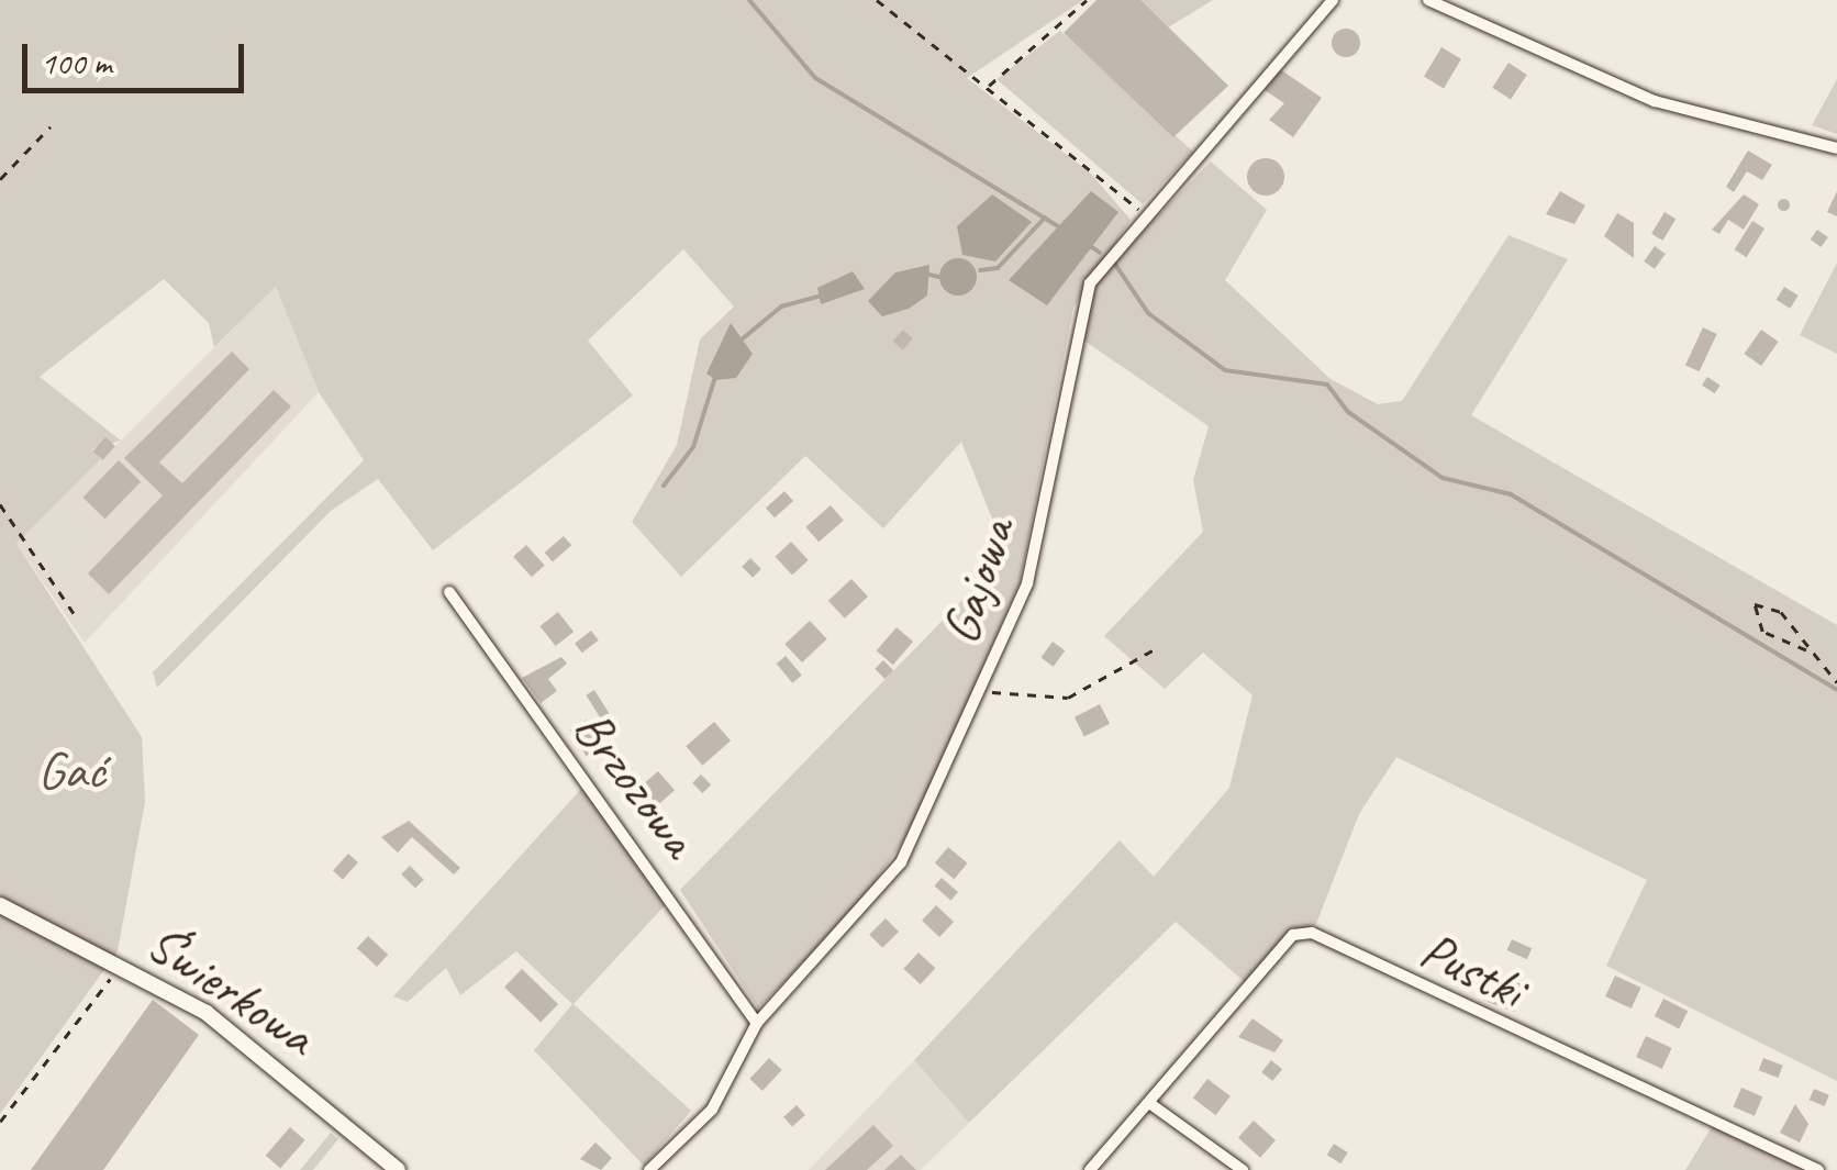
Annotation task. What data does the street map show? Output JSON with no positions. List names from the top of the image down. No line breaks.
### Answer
{"streets":{"street":["Gajowa","Brzozowa","Pustki","Świerkowa"]},"crossings":[["Gajowa","Brzozowa"]],"parks":["Gać"],"scale_bar":"100 m"}
